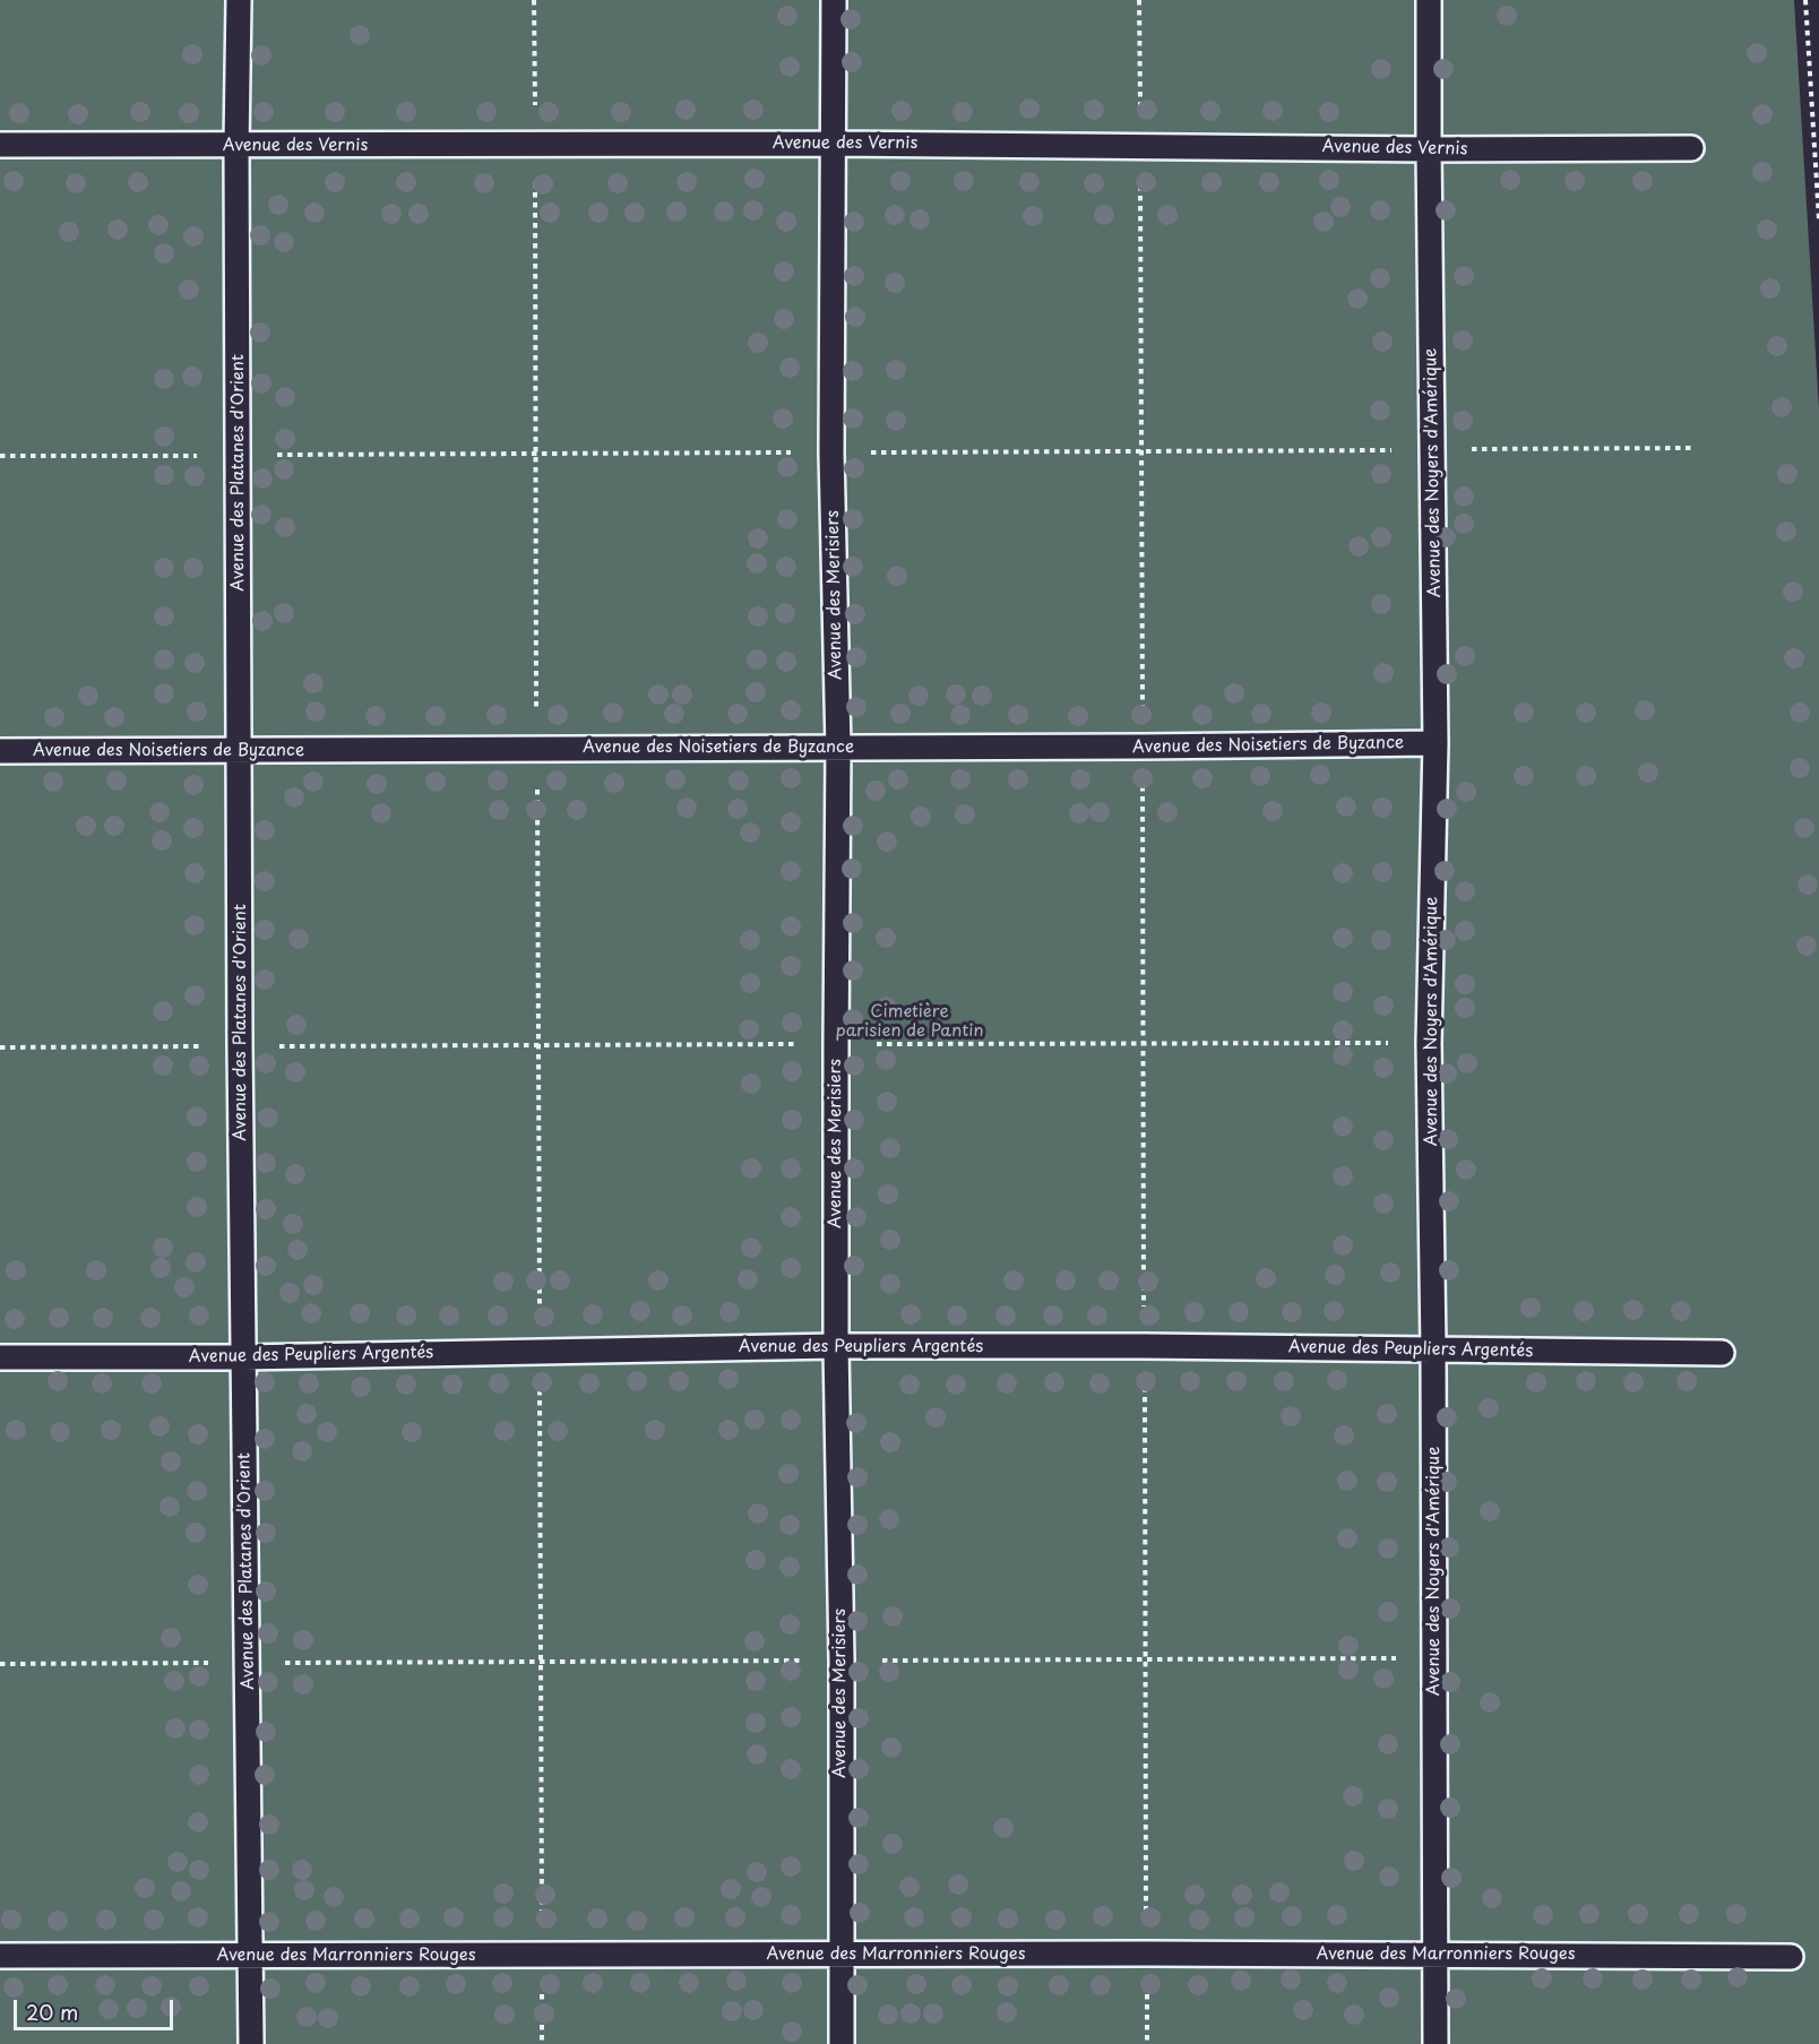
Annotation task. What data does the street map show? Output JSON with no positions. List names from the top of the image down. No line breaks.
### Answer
{"streets":{"lane":["Avenue des Vernis","Avenue des Platanes d'Orient","Avenue des Noyers d'Amérique","Avenue des Merisiers","Avenue des Noisetiers de Byzance","Avenue des Peupliers Argentés","Avenue des Marronniers Rouges"]},"crossings":[["Avenue des Vernis","Avenue des Platanes d'Orient"],["Avenue des Vernis","Avenue des Noyers d'Amérique"],["Avenue des Vernis","Avenue des Merisiers"],["Avenue des Platanes d'Orient","Avenue des Noisetiers de Byzance"],["Avenue des Platanes d'Orient","Avenue des Peupliers Argentés"],["Avenue des Platanes d'Orient","Avenue des Marronniers Rouges"],["Avenue des Noyers d'Amérique","Avenue des Noisetiers de Byzance"],["Avenue des Noyers d'Amérique","Avenue des Peupliers Argentés"],["Avenue des Noyers d'Amérique","Avenue des Marronniers Rouges"],["Avenue des Merisiers","Avenue des Noisetiers de Byzance"],["Avenue des Merisiers","Avenue des Peupliers Argentés"],["Avenue des Merisiers","Avenue des Marronniers Rouges"]],"parks":["Cimetière parisien de Pantin"],"scale_bar":"20 m"}
